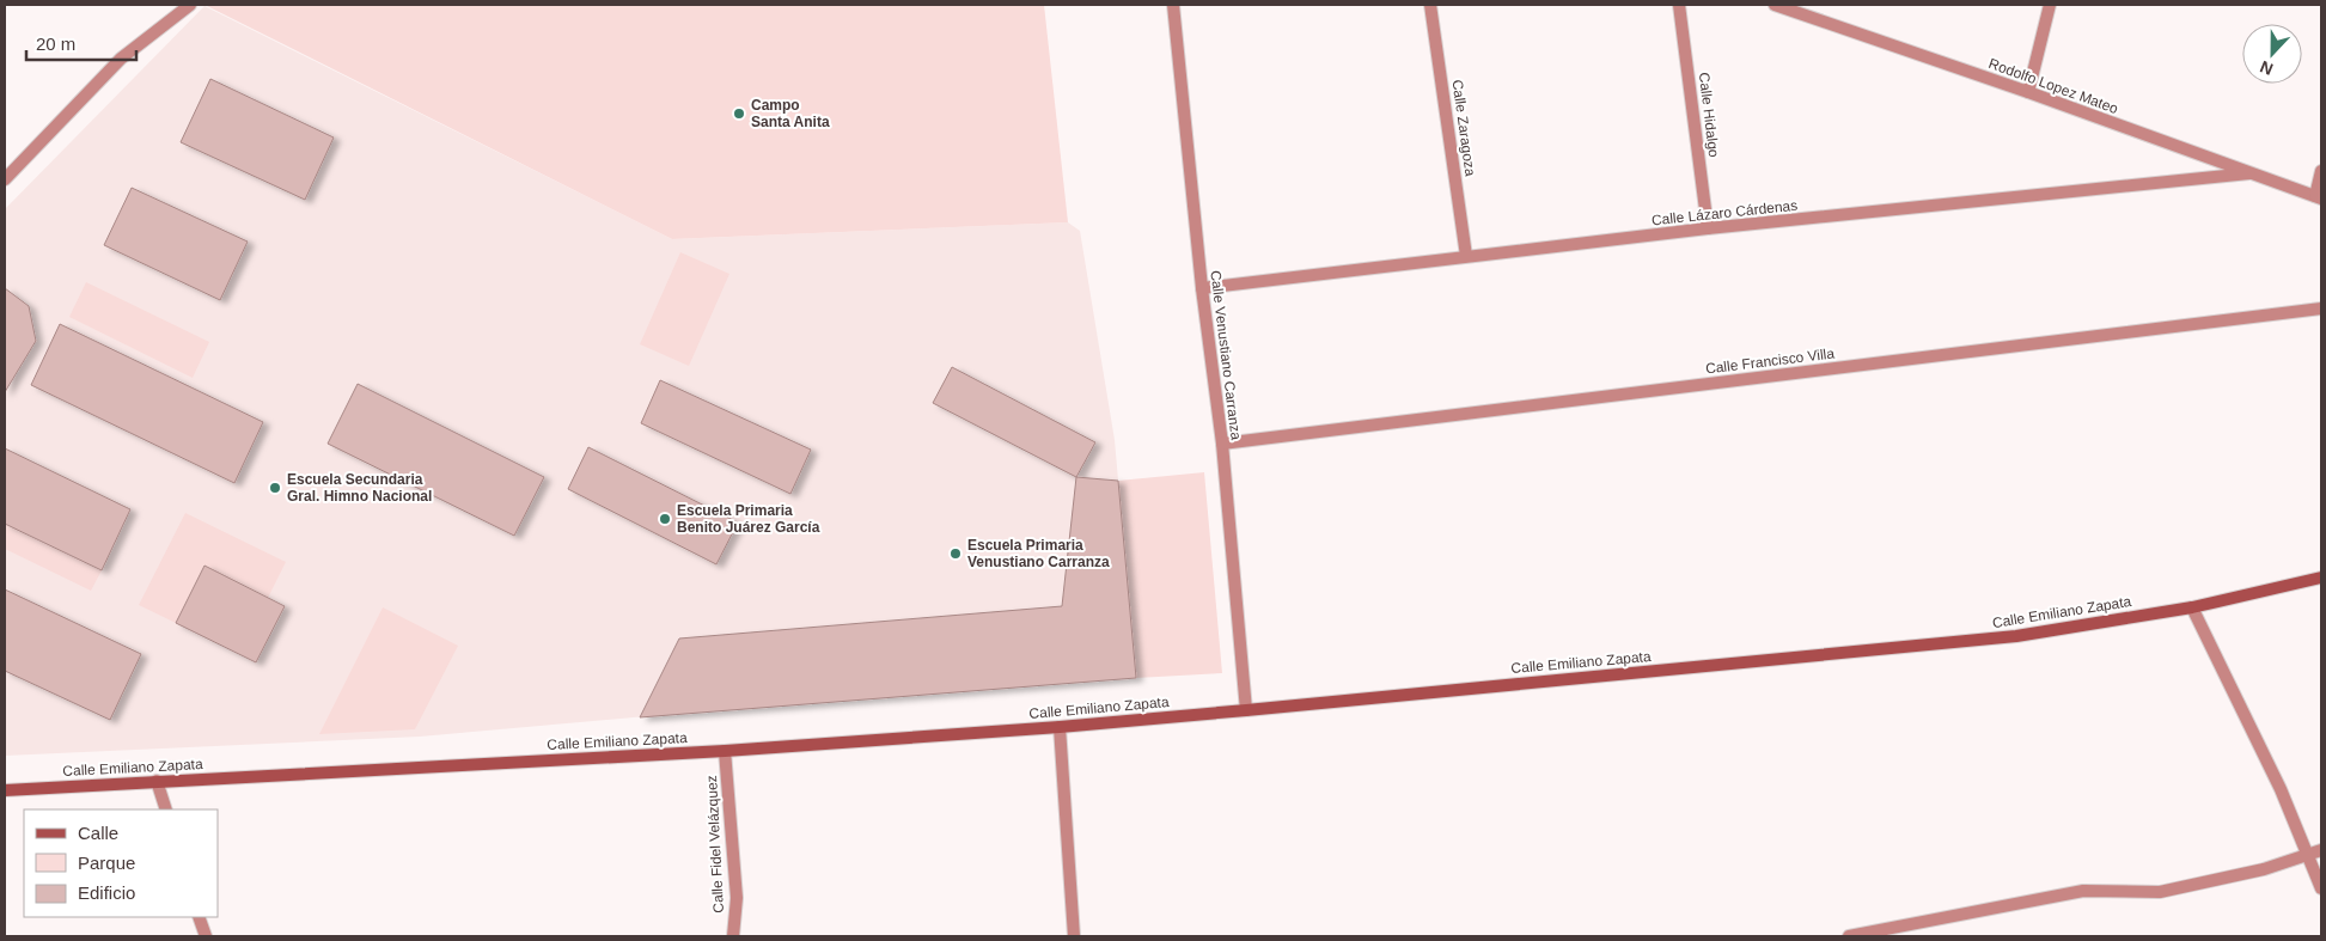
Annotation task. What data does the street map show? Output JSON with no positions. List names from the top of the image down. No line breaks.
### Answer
{"streets":{"main road":["Calle Emiliano Zapata"],"street":["Rodolfo Lopez Mateo","Calle Hidalgo","Calle Zaragoza","Calle Lázaro Cárdenas","Calle Venustiano Carranza","Calle Francisco Villa","Calle Fidel Velázquez"]},"crossings":[["Rodolfo Lopez Mateo","Calle Lázaro Cárdenas"],["Calle Hidalgo","Calle Lázaro Cárdenas"],["Calle Zaragoza","Calle Lázaro Cárdenas"],["Calle Lázaro Cárdenas","Calle Venustiano Carranza"],["Calle Venustiano Carranza","Calle Francisco Villa"],["Calle Venustiano Carranza","Calle Emiliano Zapata"],["Calle Emiliano Zapata","Calle Fidel Velázquez"]],"places":["Campo Santa Anita","Escuela Secundaria Gral. Himno Nacional","Escuela Primaria Benito Juárez García","Escuela Primaria Venustiano Carranza"],"legend":["Calle","Parque","Edificio"],"scale_bar":"20 m","north":"bottom"}
